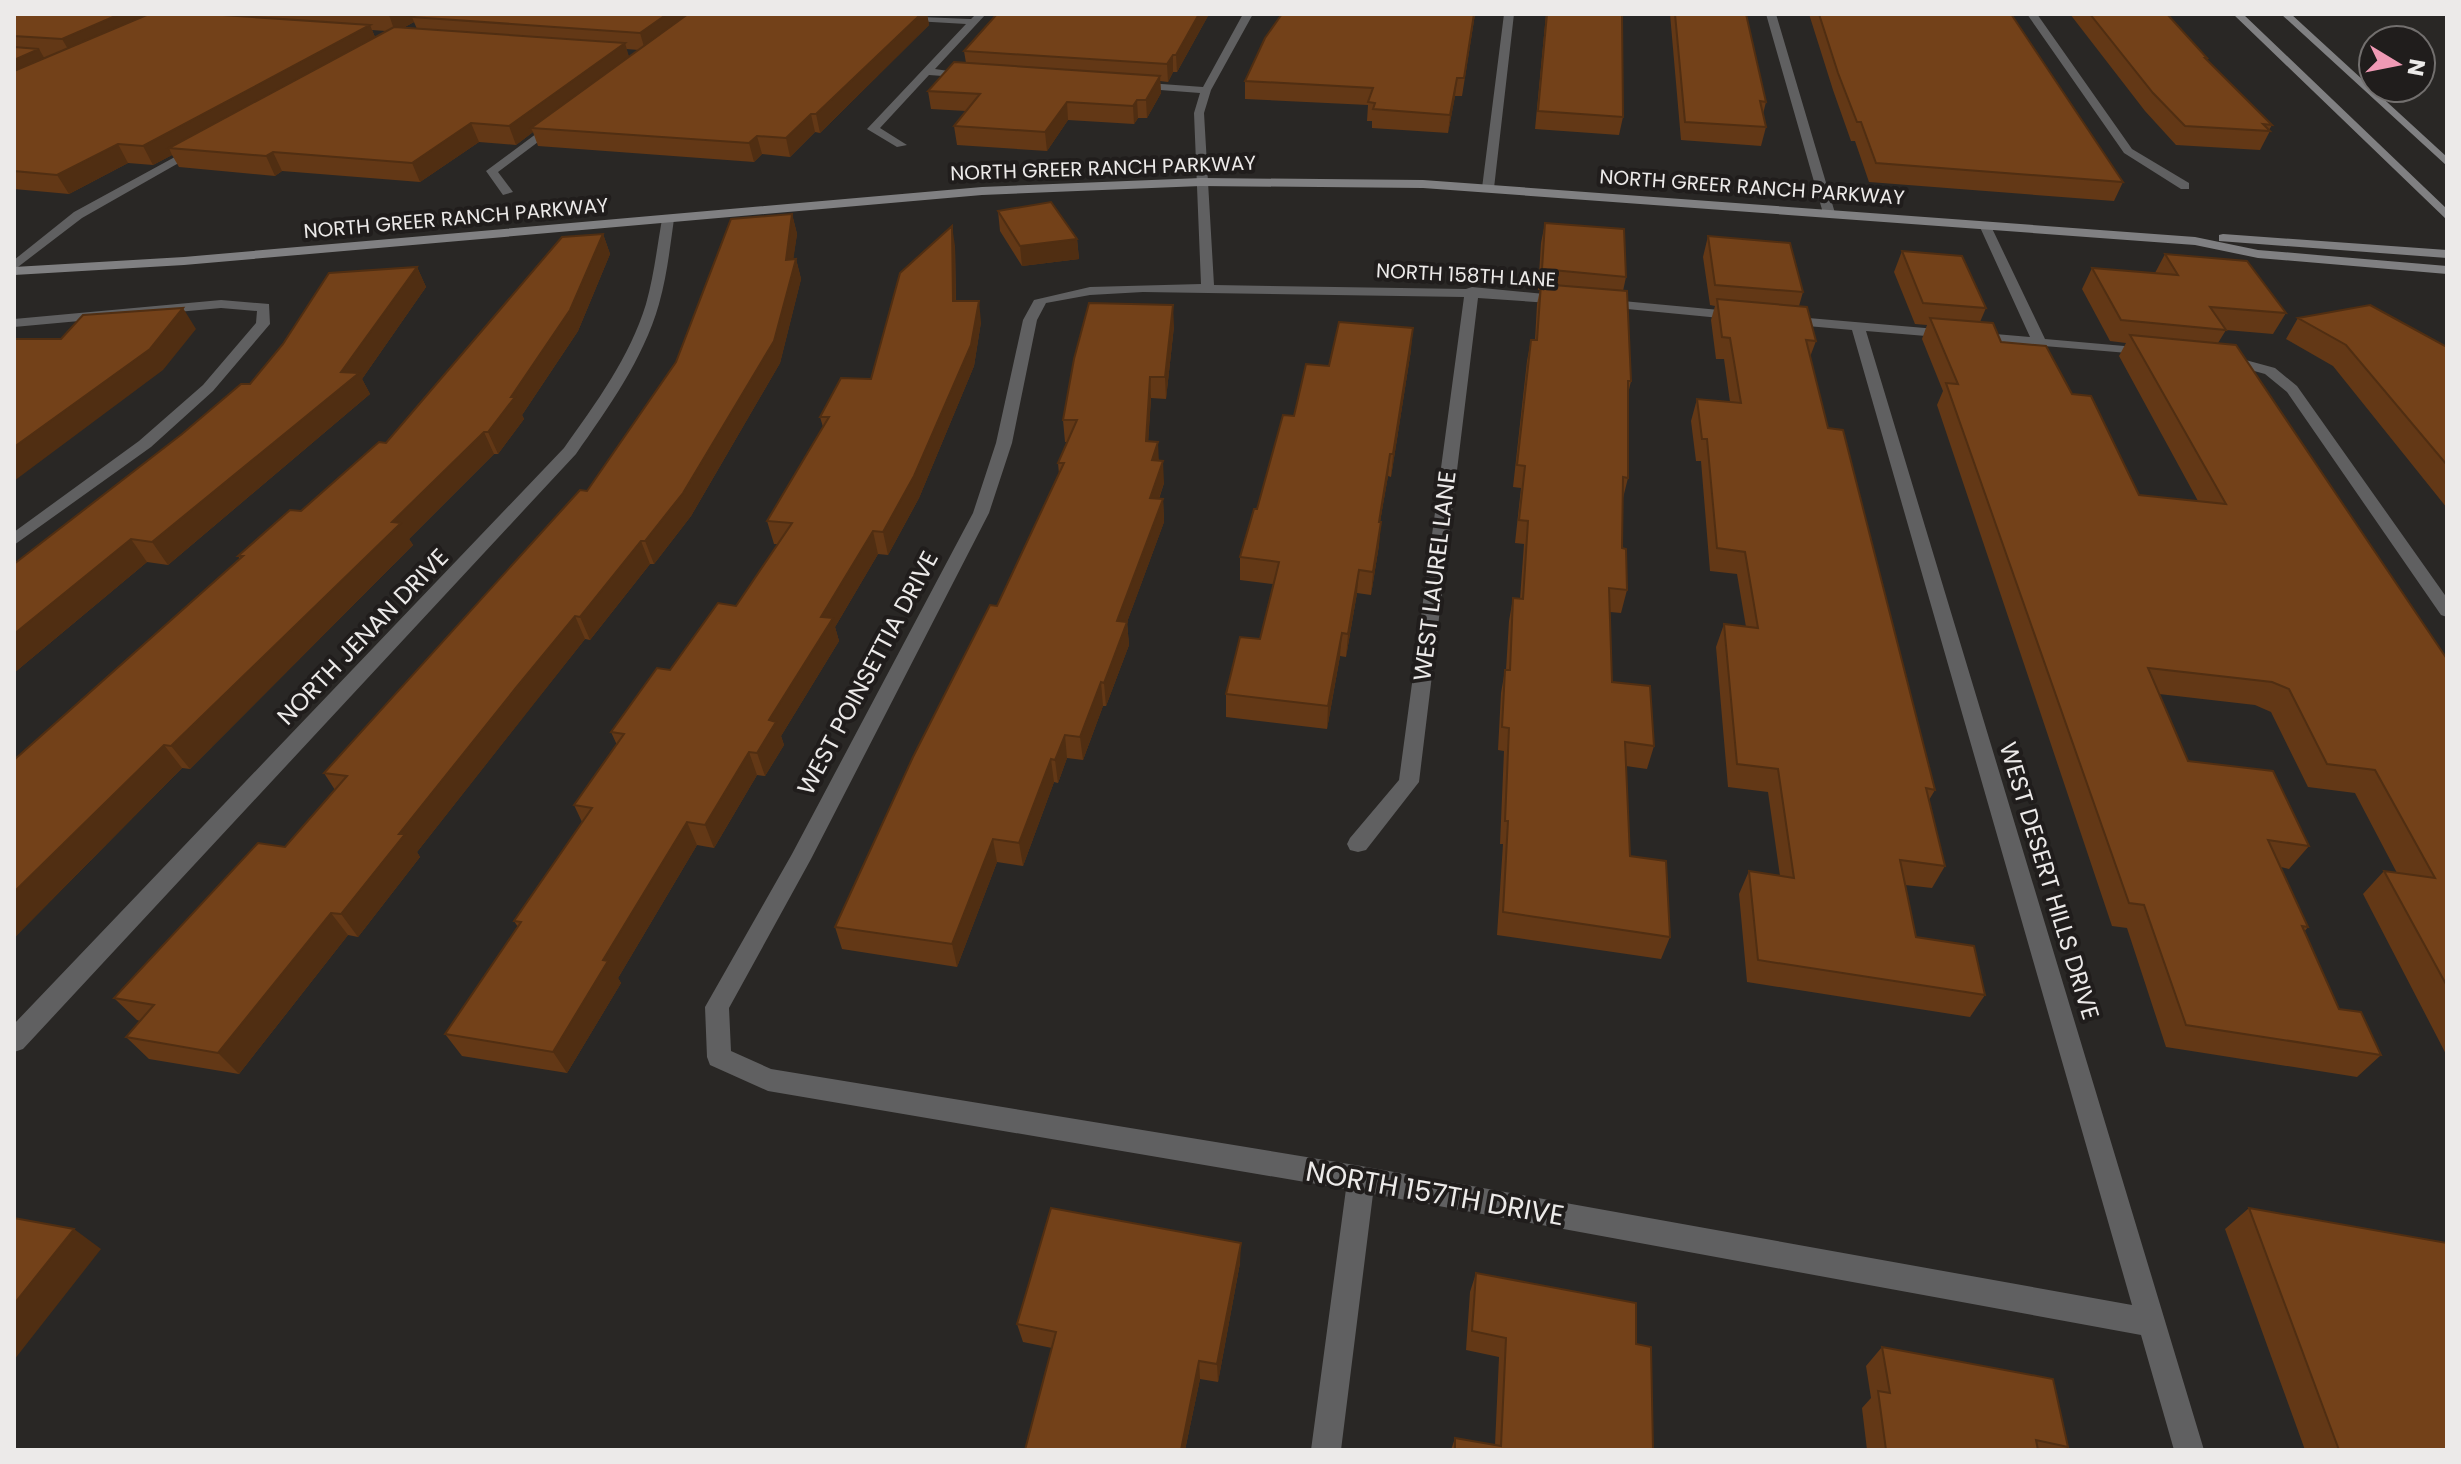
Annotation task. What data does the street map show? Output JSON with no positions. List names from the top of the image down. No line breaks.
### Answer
{"streets":{"street":["NORTH GREER RANCH PARKWAY","NORTH 158TH LANE","WEST LAUREL LANE","NORTH JENAN DRIVE","WEST POINSETTIA DRIVE","WEST DESERT HILLS DRIVE","NORTH 157TH DRIVE"]},"crossings":[["NORTH GREER RANCH PARKWAY","NORTH JENAN DRIVE"],["NORTH 158TH LANE","WEST LAUREL LANE"],["NORTH 158TH LANE","WEST POINSETTIA DRIVE"],["WEST POINSETTIA DRIVE","NORTH 157TH DRIVE"],["WEST DESERT HILLS DRIVE","NORTH 157TH DRIVE"]],"north":"right"}
